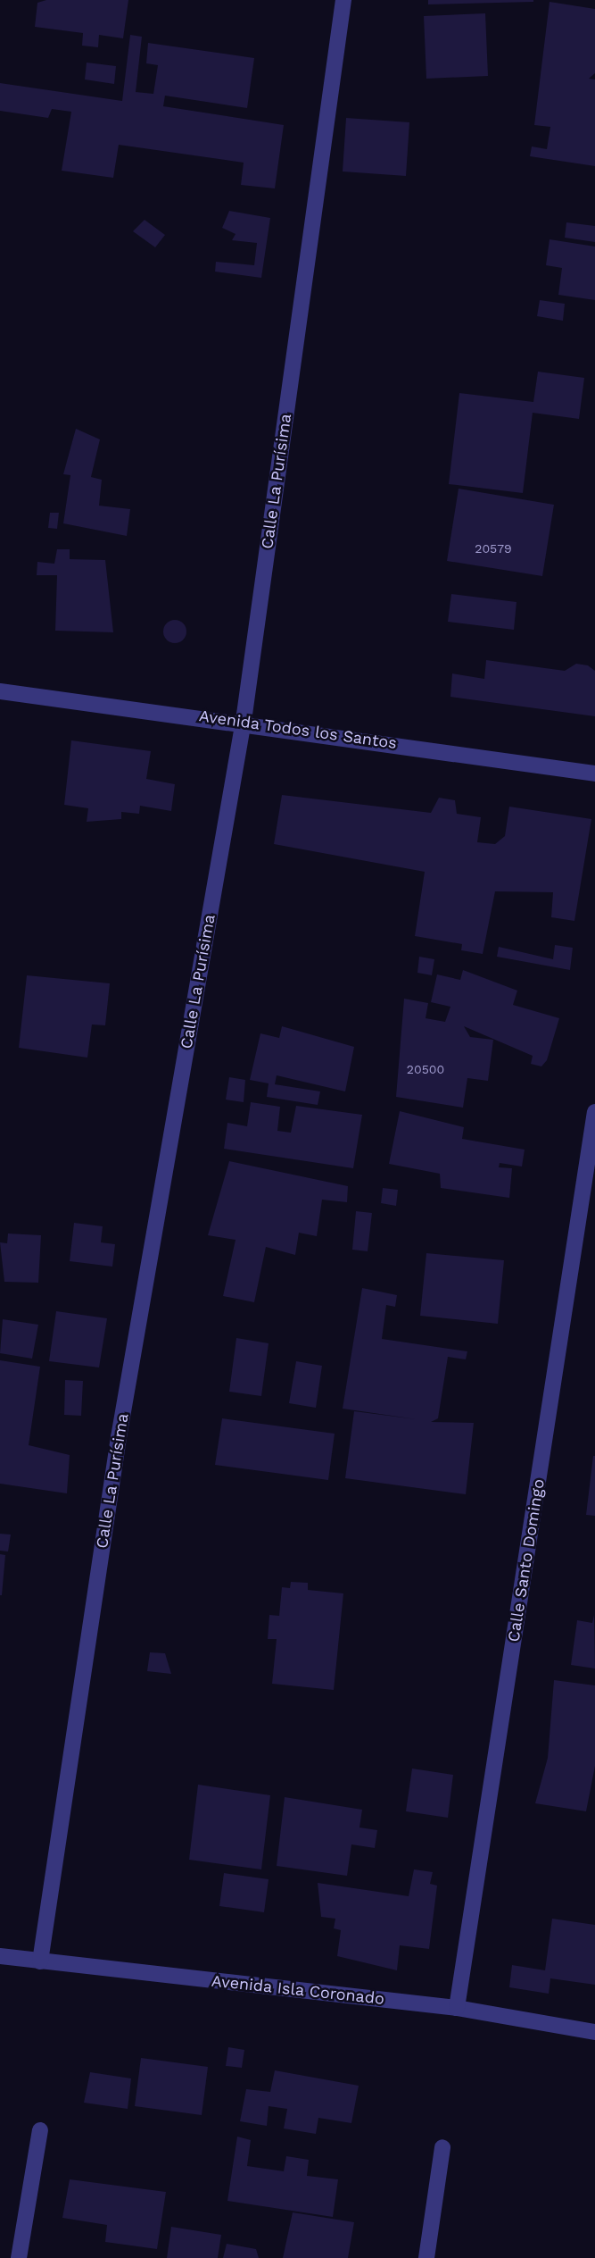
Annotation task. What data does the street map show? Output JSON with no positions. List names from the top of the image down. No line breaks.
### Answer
{"streets":{"street":["Calle La Purísima","Avenida Todos los Santos","Calle Santo Domingo","Avenida Isla Coronado"]},"crossings":[["Calle La Purísima","Avenida Todos los Santos"],["Calle La Purísima","Avenida Isla Coronado"],["Calle Santo Domingo","Avenida Isla Coronado"]],"house_numbers":["20579","20500"]}
